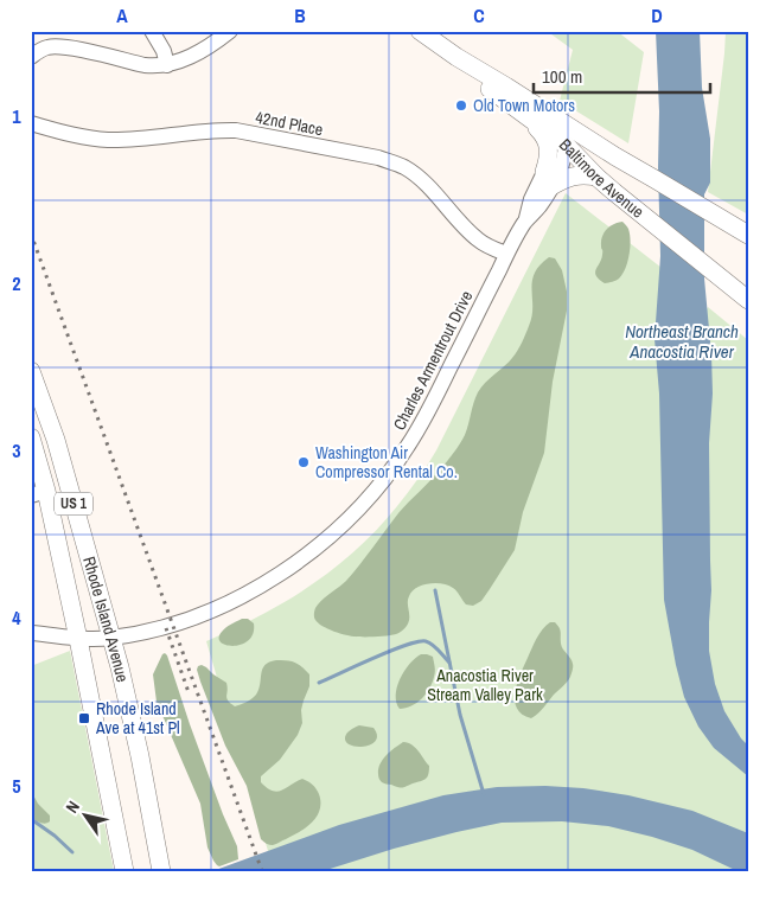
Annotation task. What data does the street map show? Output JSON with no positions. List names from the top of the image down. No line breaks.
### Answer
{"streets":{"main road":["Baltimore Avenue","US 1","Rhode Island Avenue"],"street":["42nd Place","Charles Armentrout Drive"]},"crossings":[["42nd Place","Charles Armentrout Drive"],["Baltimore Avenue","Charles Armentrout Drive"],["Charles Armentrout Drive","Rhode Island Avenue"]],"water":["Northeast Branch Anacostia River"],"parks":["Anacostia River Stream Valley Park"],"places":{"other":["Old Town Motors","Washington Air Compressor Rental Co."],"transit":["Rhode Island Ave at 41st Pl"]},"scale_bar":"100 m","north":"top left","grid":{"columns":["A","B","C","D"],"rows":["1","2","3","4","5"]}}
